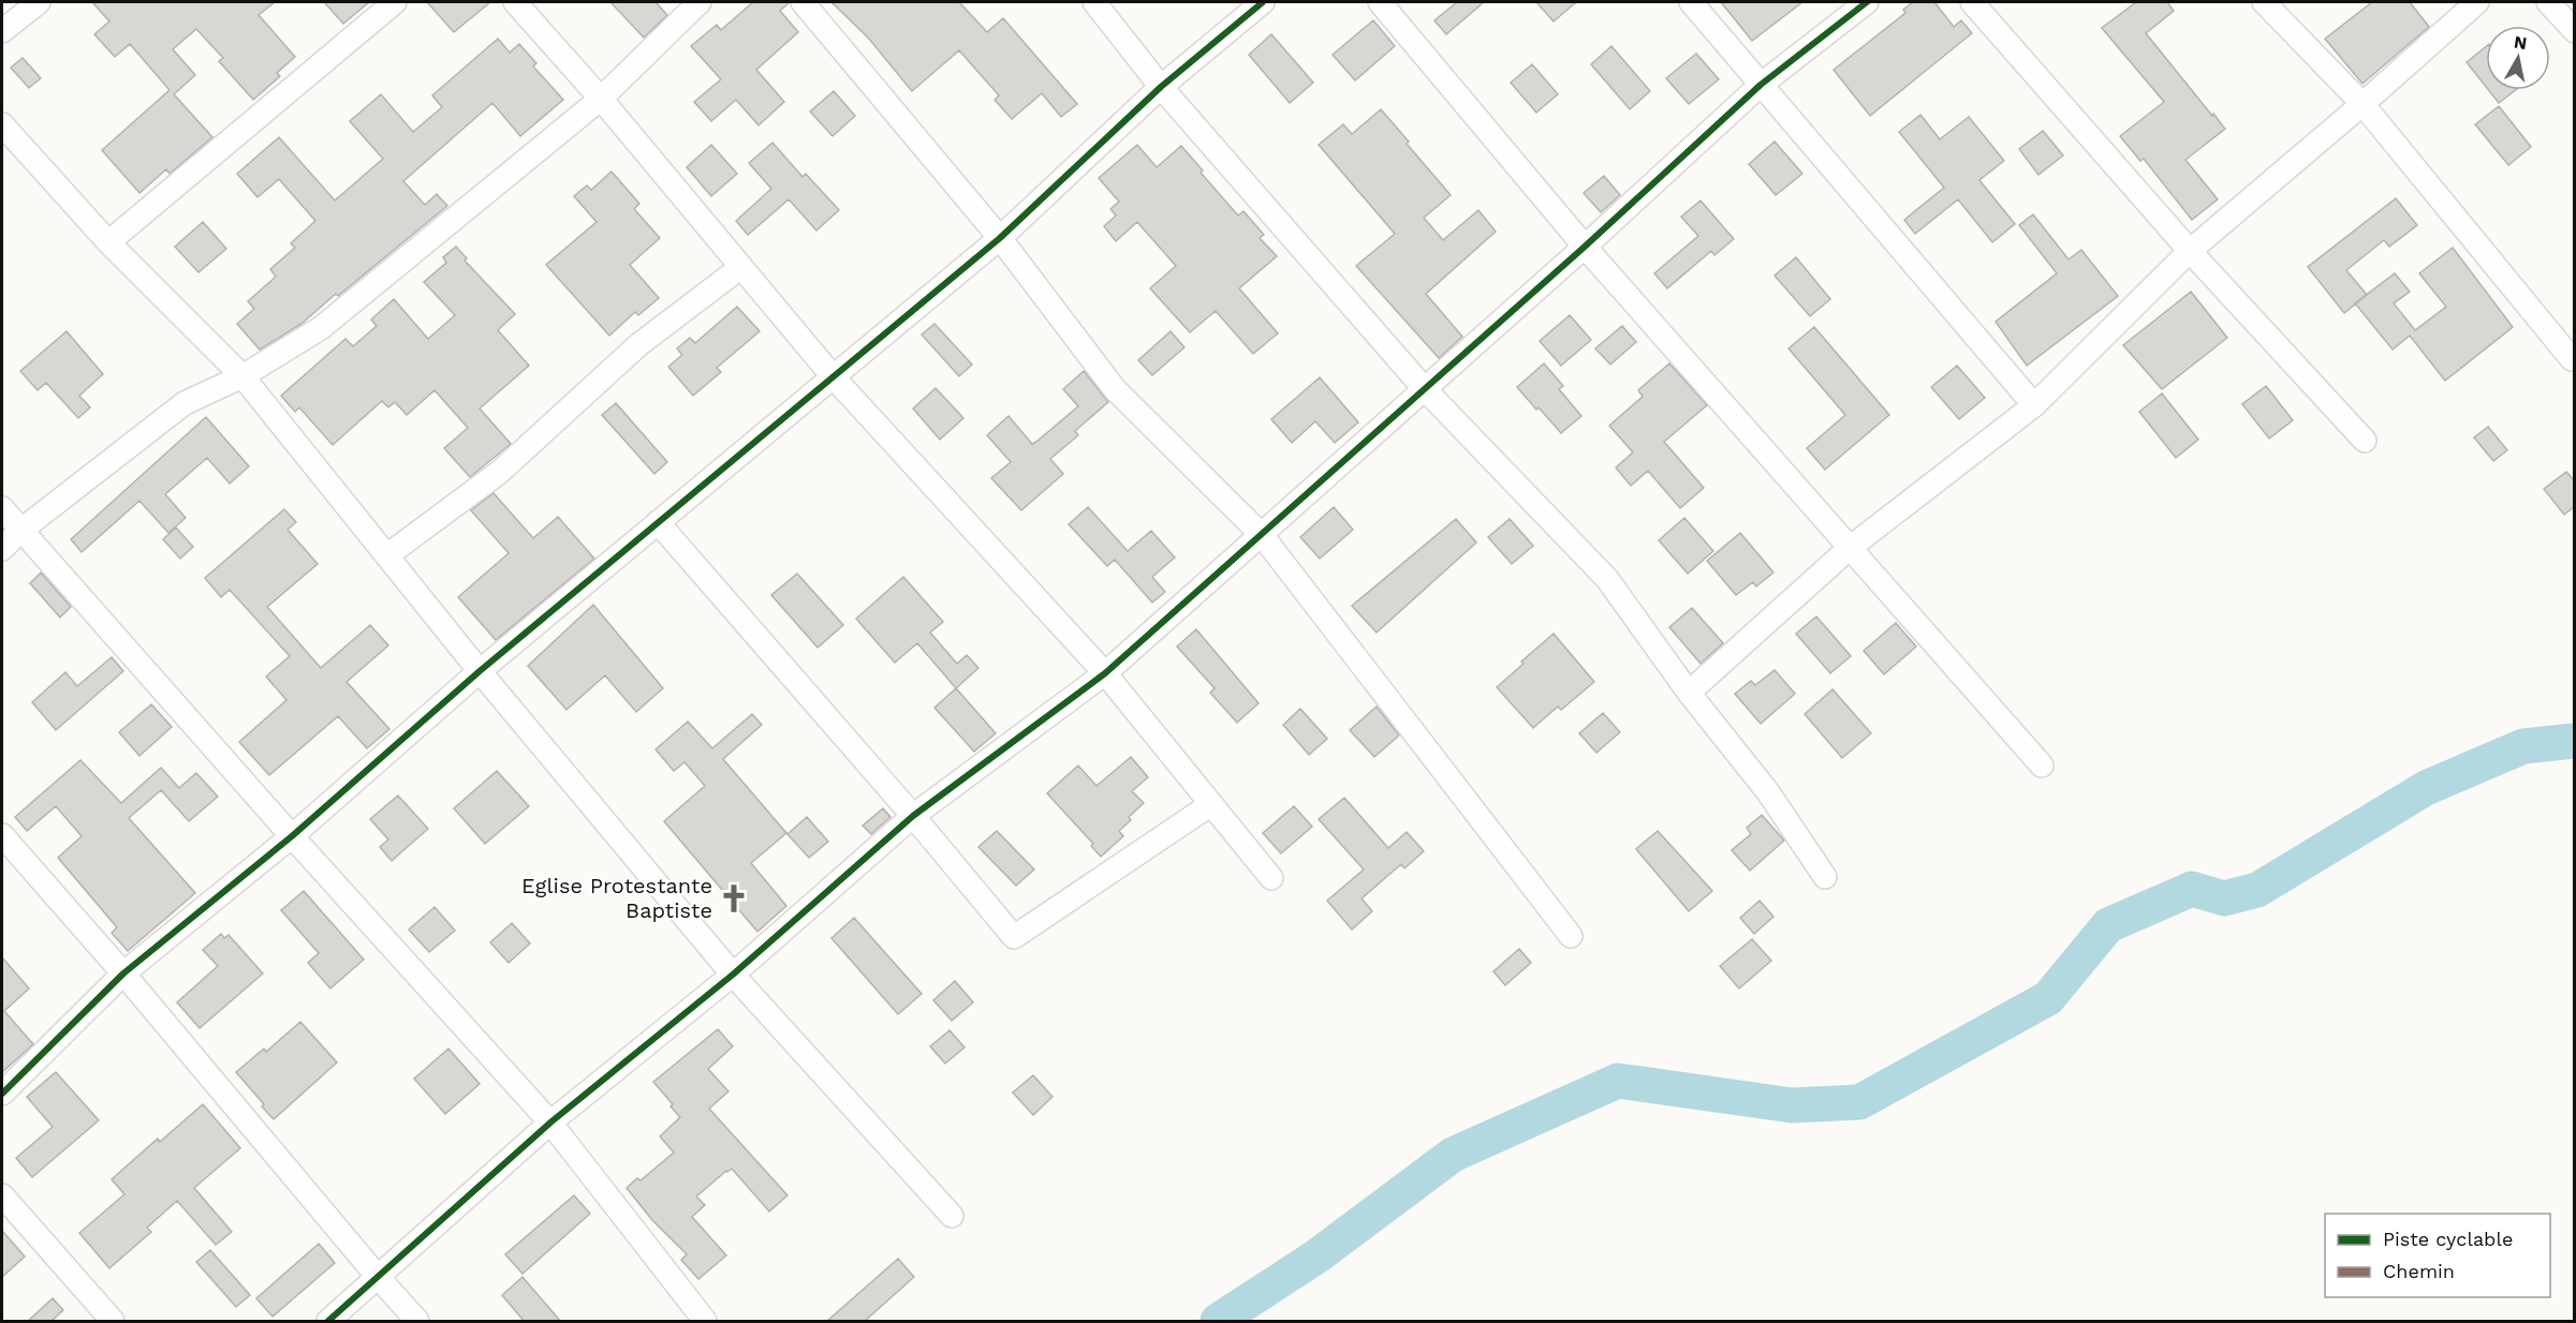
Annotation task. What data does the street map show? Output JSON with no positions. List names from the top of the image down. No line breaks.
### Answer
{"places":{"church":["Eglise Protestante Baptiste"]},"legend":["Piste cyclable","Chemin"],"north":"top"}
